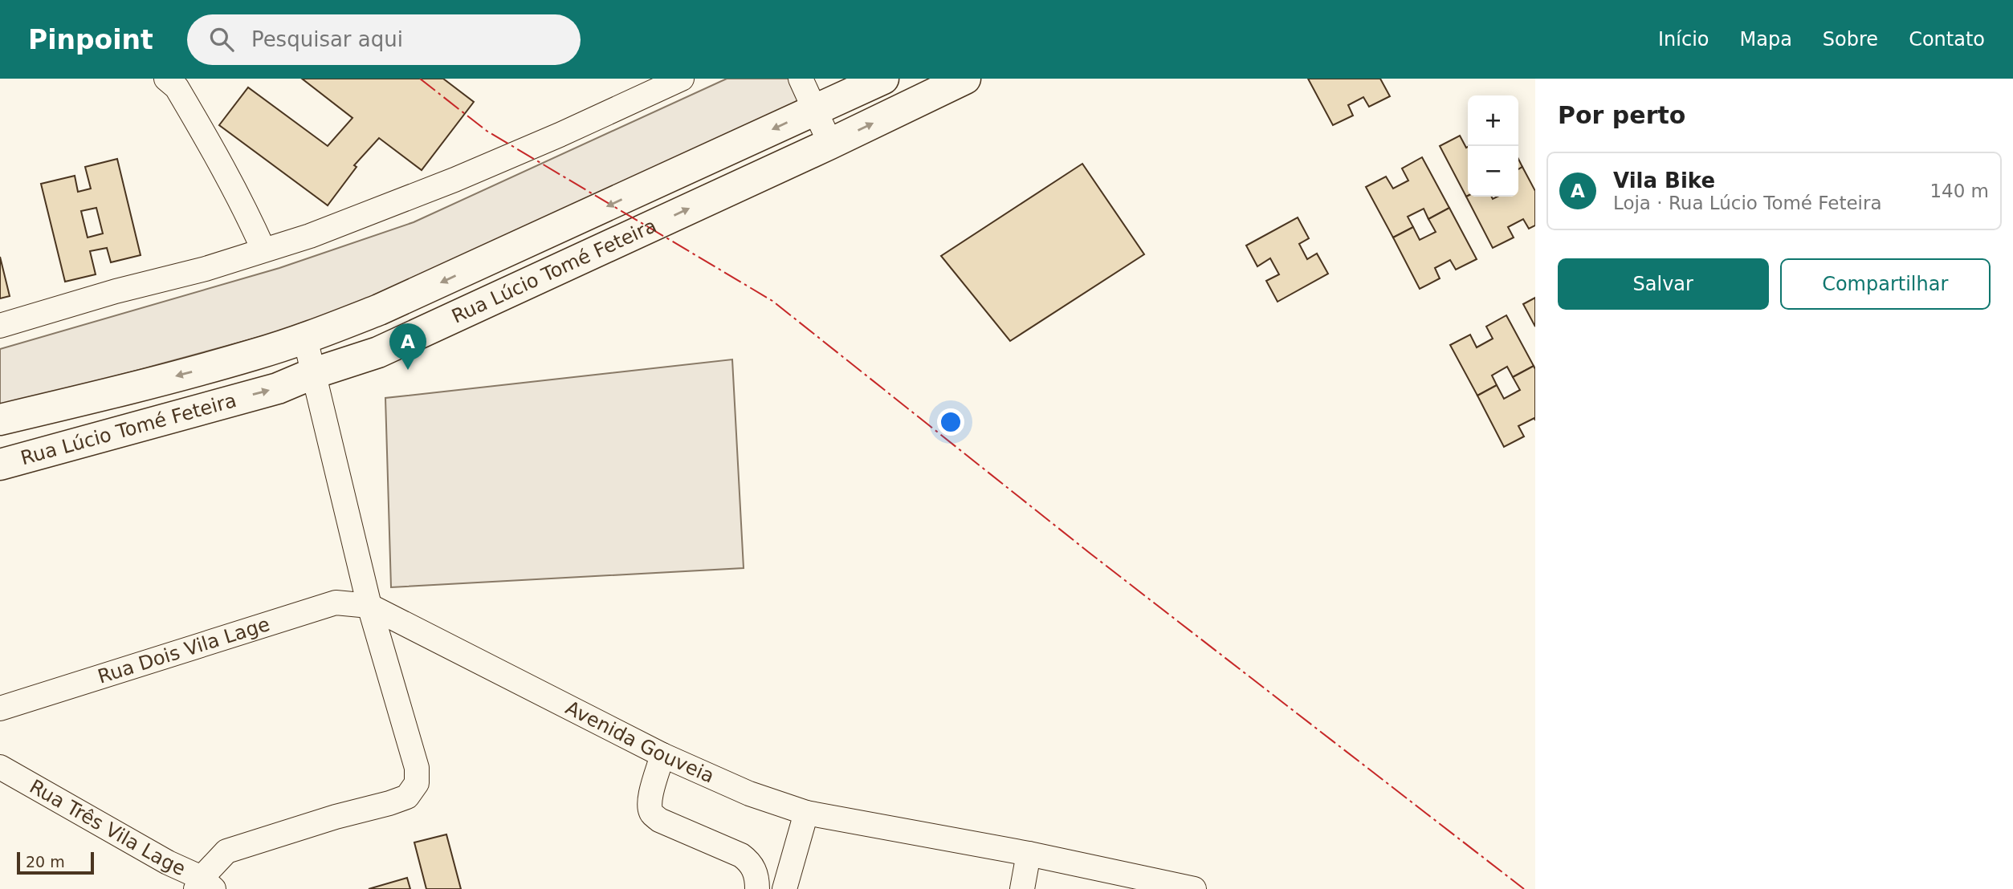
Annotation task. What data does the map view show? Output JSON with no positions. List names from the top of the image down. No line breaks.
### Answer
{"streets":{"main road":["Rua Lúcio Tomé Feteira"],"street":["Rua Dois Vila Lage","Avenida Gouveia","Rua Três Vila Lage"]},"crossings":[["Rua Dois Vila Lage","Avenida Gouveia"]],"scale_bar":"20 m","page":{"header":"Pinpoint","search":"Pesquisar aqui","nav":["Início","Mapa","Sobre","Contato"],"heading":"Por perto","map_buttons":["+","−"],"list":[{"mark":"A","name":"Vila Bike","note":"Loja · Rua Lúcio Tomé Feteira","value":"140 m"}],"buttons":["Salvar","Compartilhar"],"pins":"A","scale":"20 m"}}
